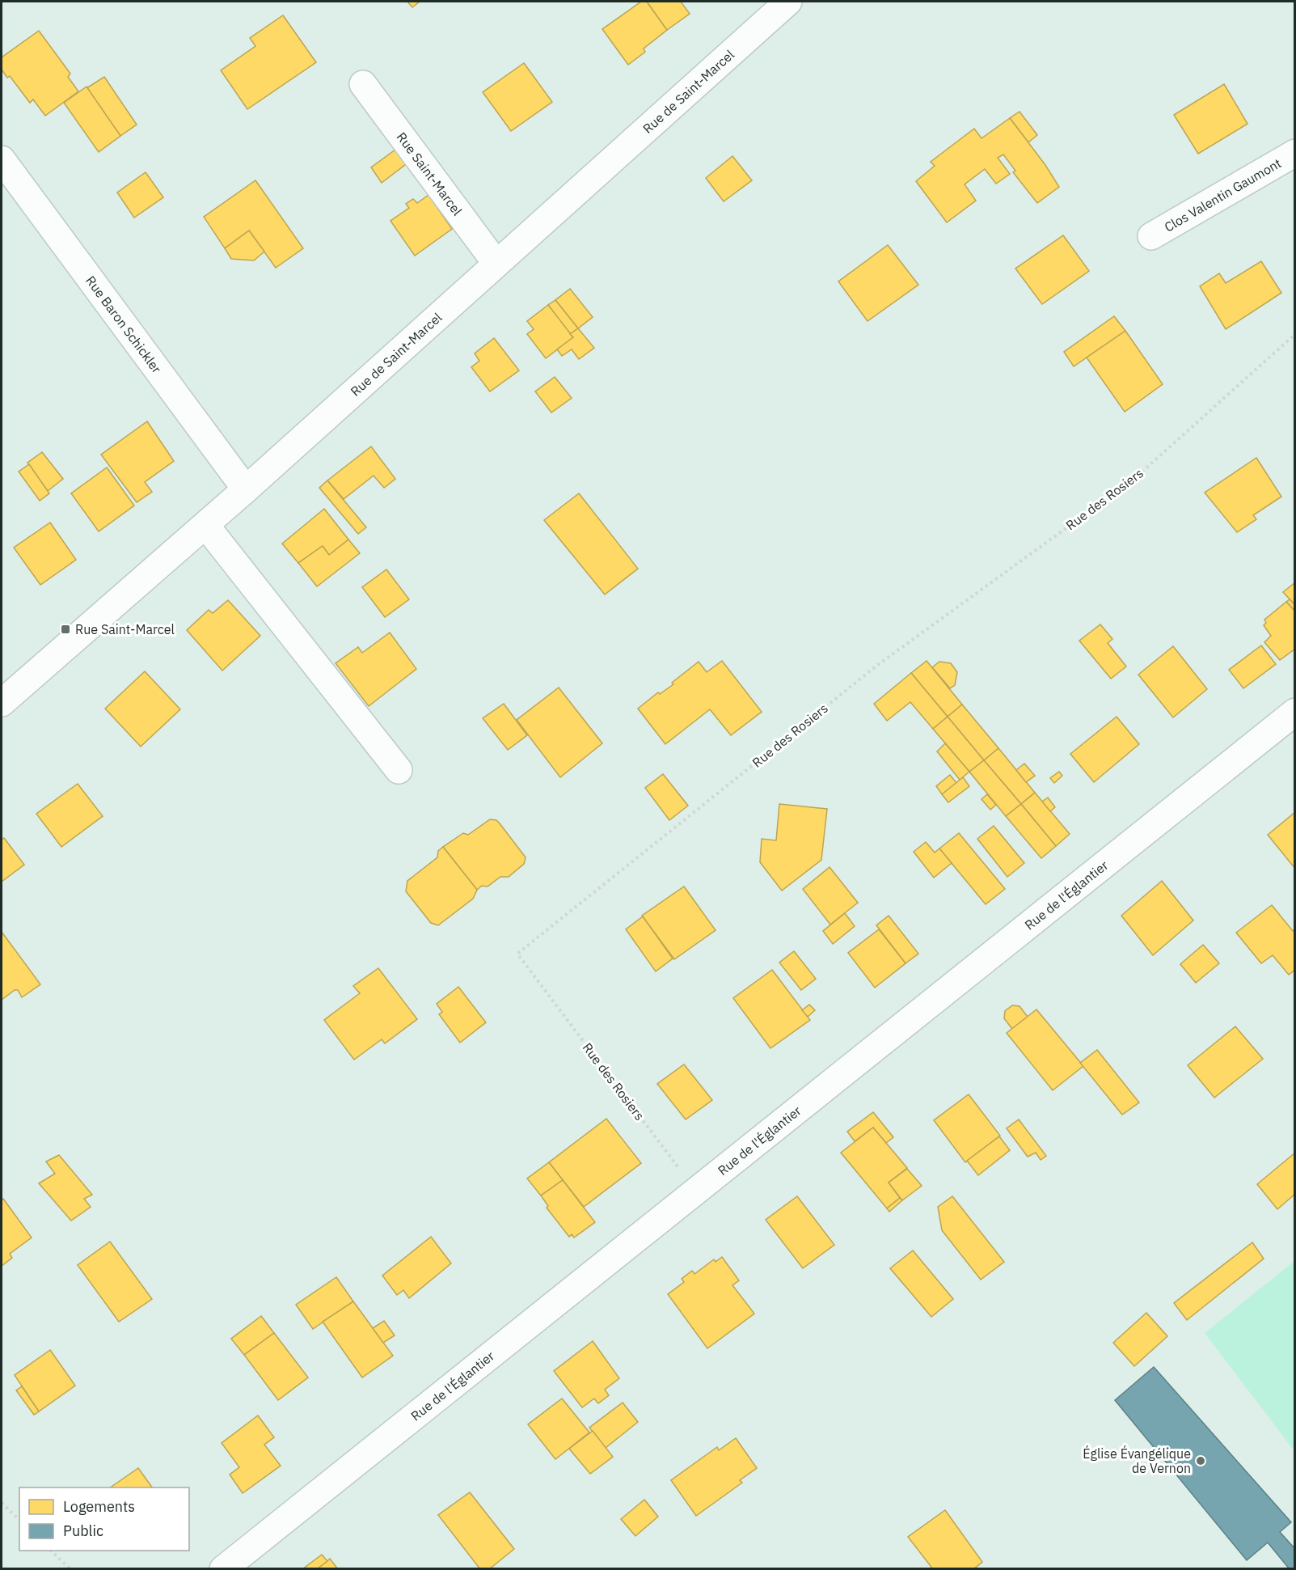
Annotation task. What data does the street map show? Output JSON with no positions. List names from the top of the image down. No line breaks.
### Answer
{"streets":{"street":["Rue de Saint-Marcel","Rue Saint-Marcel","Clos Valentin Gaumont","Rue Baron Schickler","Rue de l'Églantier"],"path":["Rue des Rosiers"]},"crossings":[["Rue de Saint-Marcel","Rue Saint-Marcel"],["Rue de Saint-Marcel","Rue Baron Schickler"],["Rue des Rosiers","Rue de l'Églantier"]],"places":{"transit":["Rue Saint-Marcel"],"other":["Église Évangélique de Vernon"]},"legend":["Logements","Public"]}
